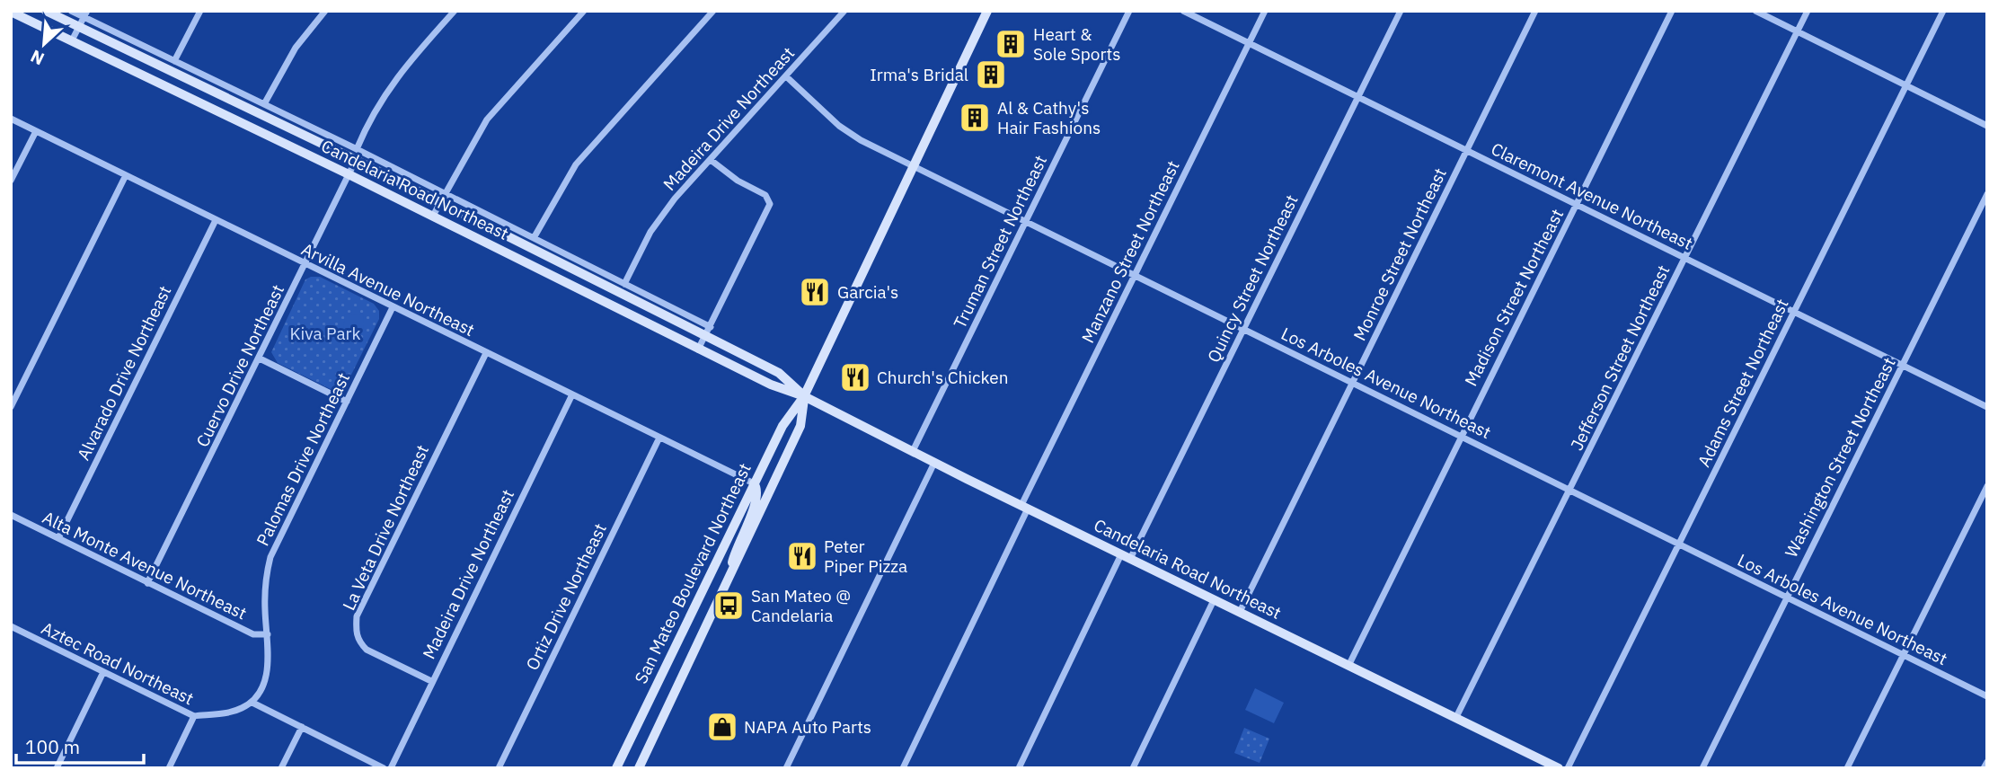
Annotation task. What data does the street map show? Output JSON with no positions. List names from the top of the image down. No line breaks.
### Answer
{"streets":{"main road":["Candelaria Road Northeast","San Mateo Boulevard Northeast"],"street":["Madeira Drive Northeast","Claremont Avenue Northeast","Truman Street Northeast","Manzano Street Northeast","Monroe Street Northeast","Quincy Street Northeast","Arvilla Avenue Northeast","Madison Street Northeast","Jefferson Street Northeast","Cuervo Drive Northeast","Alvarado Drive Northeast","Los Arboles Avenue Northeast","Adams Street Northeast","Washington Street Northeast","Palomas Drive Northeast","La Veta Drive Northeast","Alta Monte Avenue Northeast","Ortiz Drive Northeast","Aztec Road Northeast"]},"crossings":[["Madeira Drive Northeast","Arvilla Avenue Northeast"],["Madeira Drive Northeast","Los Arboles Avenue Northeast"],["Madeira Drive Northeast","La Veta Drive Northeast"],["Candelaria Road Northeast","Truman Street Northeast"],["Candelaria Road Northeast","Manzano Street Northeast"],["Candelaria Road Northeast","Monroe Street Northeast"],["Candelaria Road Northeast","Quincy Street Northeast"],["Candelaria Road Northeast","Madison Street Northeast"],["Candelaria Road Northeast","Jefferson Street Northeast"],["Candelaria Road Northeast","Cuervo Drive Northeast"],["Candelaria Road Northeast","San Mateo Boulevard Northeast"],["Claremont Avenue Northeast","Manzano Street Northeast"],["Claremont Avenue Northeast","Monroe Street Northeast"],["Claremont Avenue Northeast","Quincy Street Northeast"],["Claremont Avenue Northeast","Madison Street Northeast"],["Claremont Avenue Northeast","Jefferson Street Northeast"],["Claremont Avenue Northeast","Adams Street Northeast"],["Claremont Avenue Northeast","Washington Street Northeast"],["Truman Street Northeast","Los Arboles Avenue Northeast"],["Manzano Street Northeast","Los Arboles Avenue Northeast"],["Monroe Street Northeast","Los Arboles Avenue Northeast"],["Quincy Street Northeast","Los Arboles Avenue Northeast"],["Arvilla Avenue Northeast","Cuervo Drive Northeast"],["Arvilla Avenue Northeast","Alvarado Drive Northeast"],["Arvilla Avenue Northeast","Palomas Drive Northeast"],["Arvilla Avenue Northeast","La Veta Drive Northeast"],["Arvilla Avenue Northeast","San Mateo Boulevard Northeast"],["Arvilla Avenue Northeast","Ortiz Drive Northeast"],["Madison Street Northeast","Los Arboles Avenue Northeast"],["Jefferson Street Northeast","Los Arboles Avenue Northeast"],["Cuervo Drive Northeast","Alta Monte Avenue Northeast"],["Alvarado Drive Northeast","Alta Monte Avenue Northeast"],["Los Arboles Avenue Northeast","Adams Street Northeast"],["Los Arboles Avenue Northeast","Washington Street Northeast"],["Los Arboles Avenue Northeast","San Mateo Boulevard Northeast"],["Palomas Drive Northeast","Alta Monte Avenue Northeast"],["Palomas Drive Northeast","Aztec Road Northeast"]],"parks":["Kiva Park"],"places":{"building":["Heart & Sole Sports","Irma's Bridal","Al & Cathy's Hair Fashions"],"restaurant":["Garcia's","Church's Chicken","Peter Piper Pizza"],"bus stop":["San Mateo @ Candelaria"],"shop":["NAPA Auto Parts"]},"scale_bar":"100 m","north":"bottom left"}
